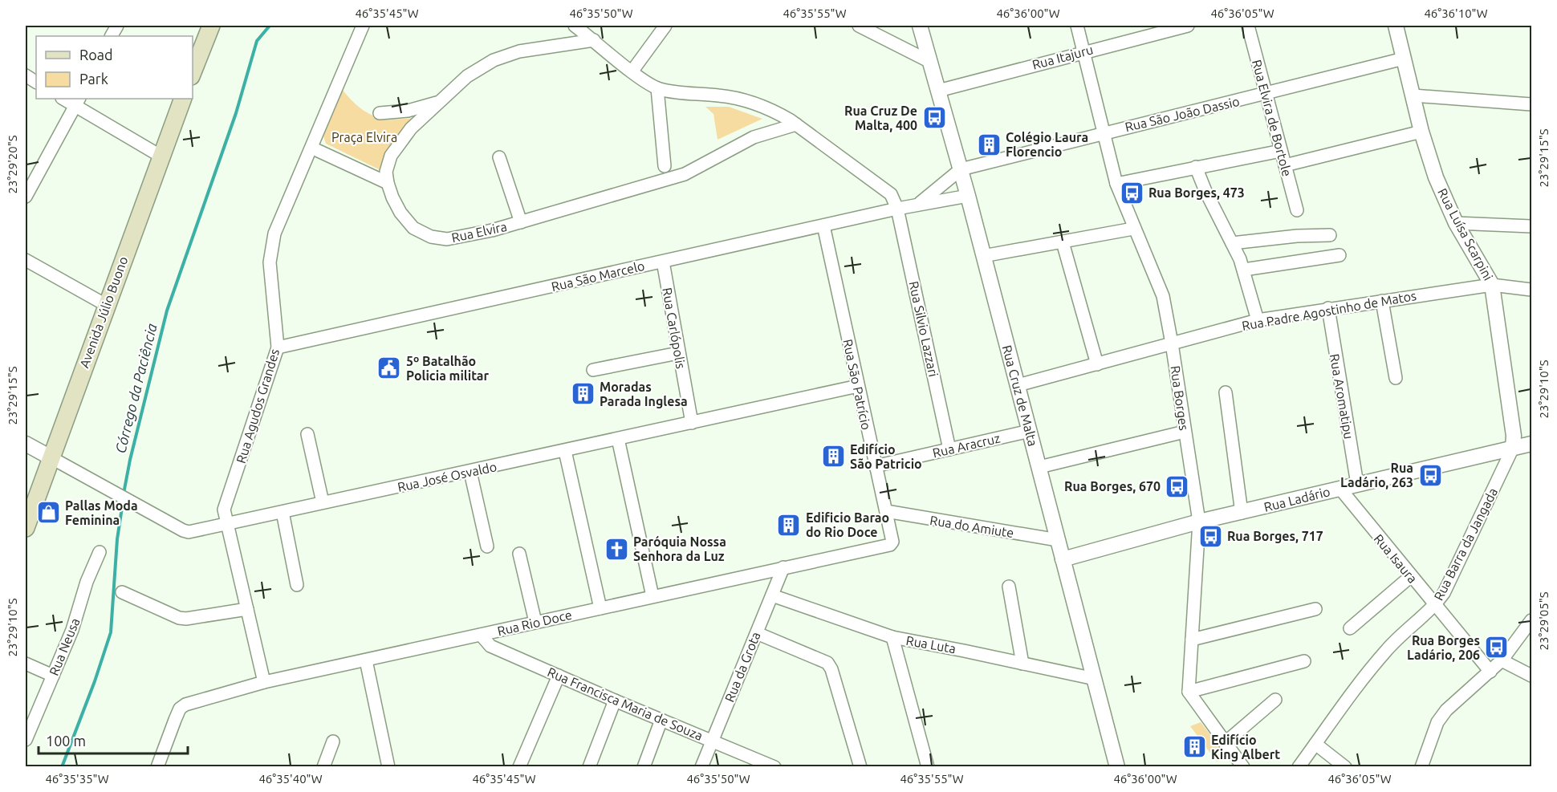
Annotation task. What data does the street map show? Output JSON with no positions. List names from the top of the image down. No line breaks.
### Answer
{"streets":{"main road":["Avenida Júlio Buono"],"street":["Rua Itajuru","Rua São João Dassio","Rua Elvira de Bortole","Rua Elvira","Rua Luísa Scarpini","Rua São Marcelo","Rua Padre Agostinho de Matos","Rua Carlópolis","Rua Silvio Lazzari","Rua São Patrício","Rua Cruz de Malta","Rua Aromatipu","Rua Borges","Rua Agudos Grandes","Rua Aracruz","Rua José Osvaldo","Rua Ladário","Rua do Amiute","Rua Barra da Jangada","Rua Isaura","Rua Rio Doce","Rua Luta","Rua Neusa","Rua da Grota","Rua Francisca Maria de Souza"]},"crossings":[["Rua Itajuru","Rua Cruz de Malta"],["Rua Itajuru","Rua Borges"],["Rua São João Dassio","Rua Elvira de Bortole"],["Rua São João Dassio","Rua Luísa Scarpini"],["Rua São João Dassio","Rua São Marcelo"],["Rua São João Dassio","Rua Cruz de Malta"],["Rua São João Dassio","Rua Borges"],["Rua Luísa Scarpini","Rua Padre Agostinho de Matos"],["Rua Luísa Scarpini","Rua Ladário"],["Rua Luísa Scarpini","Rua Barra da Jangada"],["Rua São Marcelo","Rua Carlópolis"],["Rua São Marcelo","Rua Silvio Lazzari"],["Rua São Marcelo","Rua São Patrício"],["Rua São Marcelo","Rua Cruz de Malta"],["Rua São Marcelo","Rua Agudos Grandes"],["Rua Padre Agostinho de Matos","Rua Cruz de Malta"],["Rua Padre Agostinho de Matos","Rua Aromatipu"],["Rua Padre Agostinho de Matos","Rua Borges"],["Avenida Júlio Buono","Rua José Osvaldo"],["Rua Carlópolis","Rua José Osvaldo"],["Rua Silvio Lazzari","Rua Aracruz"],["Rua São Patrício","Rua Aracruz"],["Rua São Patrício","Rua José Osvaldo"],["Rua São Patrício","Rua do Amiute"],["Rua São Patrício","Rua Rio Doce"],["Rua Cruz de Malta","Rua Aracruz"],["Rua Cruz de Malta","Rua Ladário"],["Rua Cruz de Malta","Rua do Amiute"],["Rua Cruz de Malta","Rua Luta"],["Rua Aromatipu","Rua Ladário"],["Rua Borges","Rua Ladário"],["Rua Agudos Grandes","Rua José Osvaldo"],["Rua Agudos Grandes","Rua Rio Doce"],["Rua Ladário","Rua Barra da Jangada"],["Rua Ladário","Rua Isaura"],["Rua Barra da Jangada","Rua Isaura"],["Rua Rio Doce","Rua da Grota"],["Rua Rio Doce","Rua Francisca Maria de Souza"],["Rua Luta","Rua da Grota"],["Rua da Grota","Rua Francisca Maria de Souza"]],"water":["Córrego da Paciência"],"parks":["Praça Elvira"],"places":{"bus stop":["Rua Cruz De Malta, 400","Rua Borges, 473","Rua Ladário, 263","Rua Borges, 670","Rua Borges, 717","Rua Borges Ladário, 206"],"building":["Colégio Laura Florencio","Moradas Parada Inglesa","Edifício São Patricio","Edificio Barao do Rio Doce","Edifício King Albert"],"public building":["5º Batalhão Policia militar"],"shop":["Pallas Moda Feminina"],"church":["Paróquia Nossa Senhora da Luz"]},"legend":["Road","Park"],"scale_bar":"100 m","coordinates":["46°35'45\"W","46°35'50\"W","46°35'55\"W","46°36'00\"W","46°36'05\"W","46°36'10\"W","23°29'15\"S","23°29'20\"S","23°29'10\"S","23°29'05\"S","46°35'35\"W","46°35'40\"W"]}
